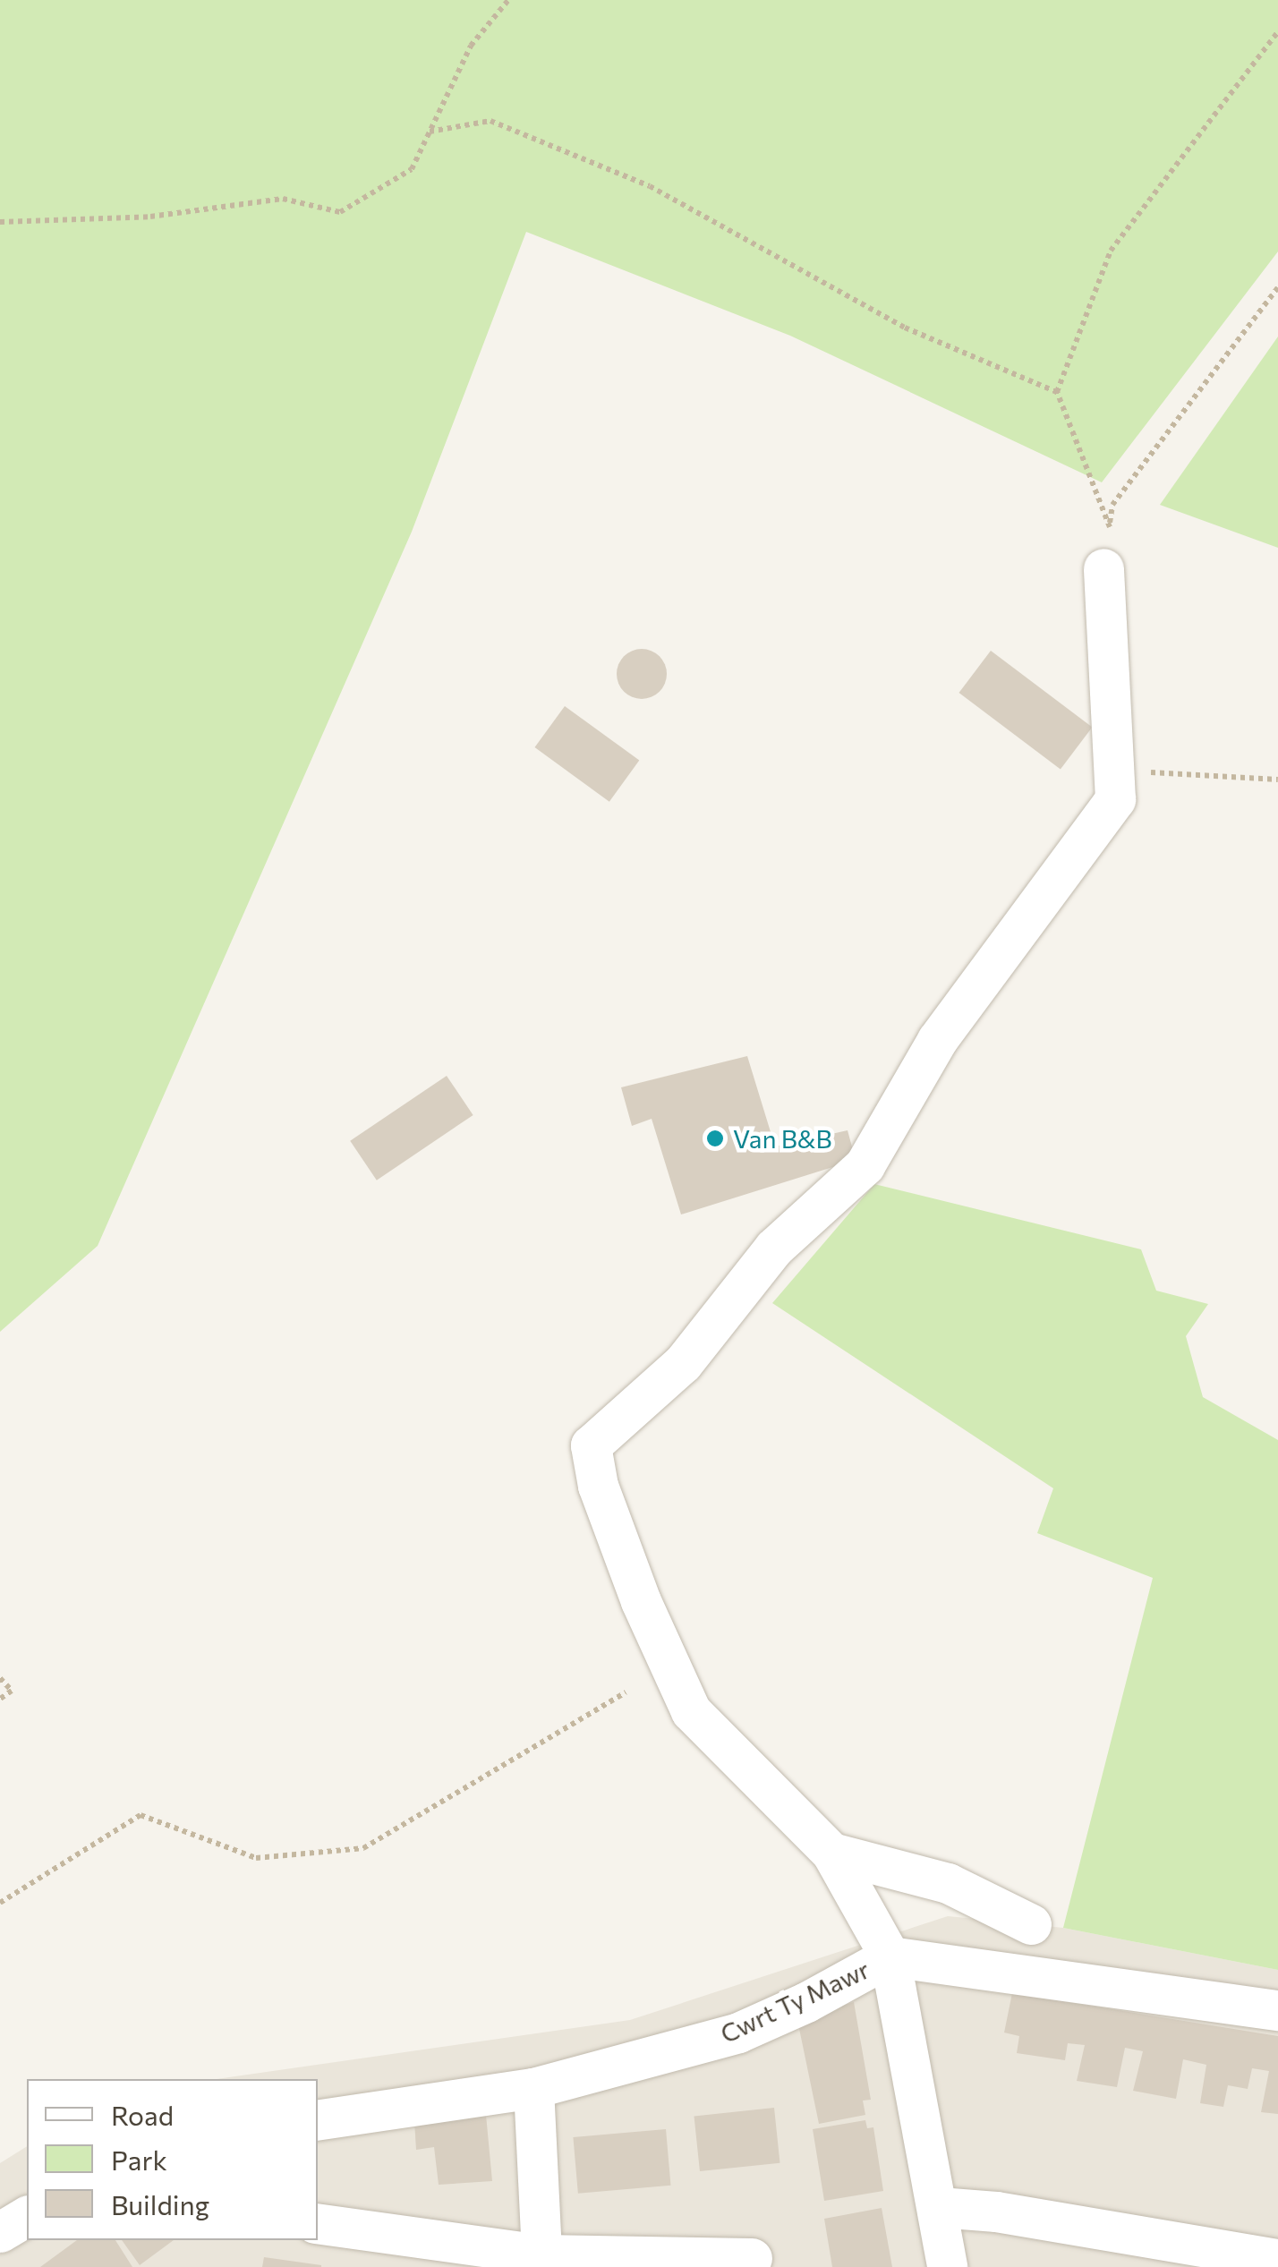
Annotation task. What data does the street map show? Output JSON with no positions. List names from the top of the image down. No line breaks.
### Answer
{"streets":{"street":["Cwrt Ty Mawr"]},"places":["Van B&B"],"legend":["Road","Park","Building"]}
